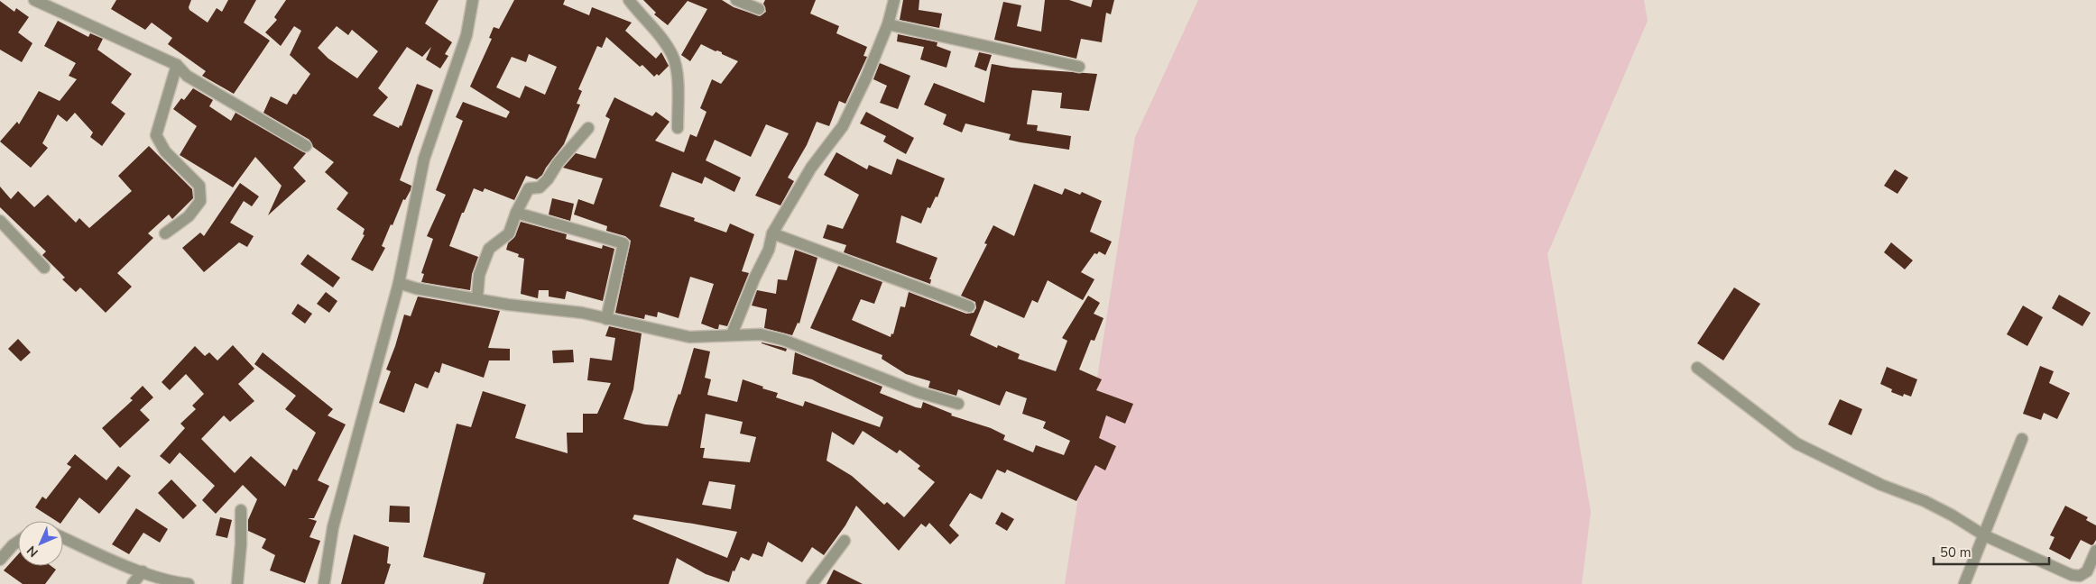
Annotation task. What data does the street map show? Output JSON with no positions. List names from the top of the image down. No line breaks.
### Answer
{"scale_bar":"50 m","north":"bottom left"}
